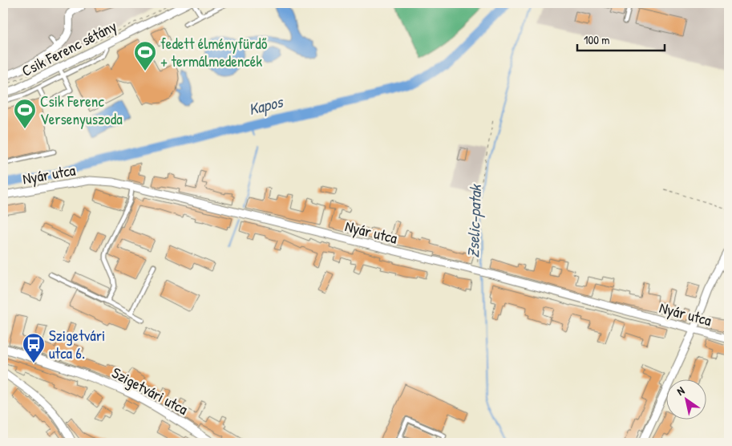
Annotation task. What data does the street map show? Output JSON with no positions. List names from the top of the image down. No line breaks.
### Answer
{"streets":{"street":["Csik Ferenc sétány","Nyár utca","Szigetvári utca"]},"water":["Kapos","Zselic-patak"],"places":{"sports":["fedett élményfürdő + termálmedencék","Csik Ferenc Versenyuszoda"],"bus stop":["Szigetvári utca 6."]},"scale_bar":"100 m","north":"top left"}
